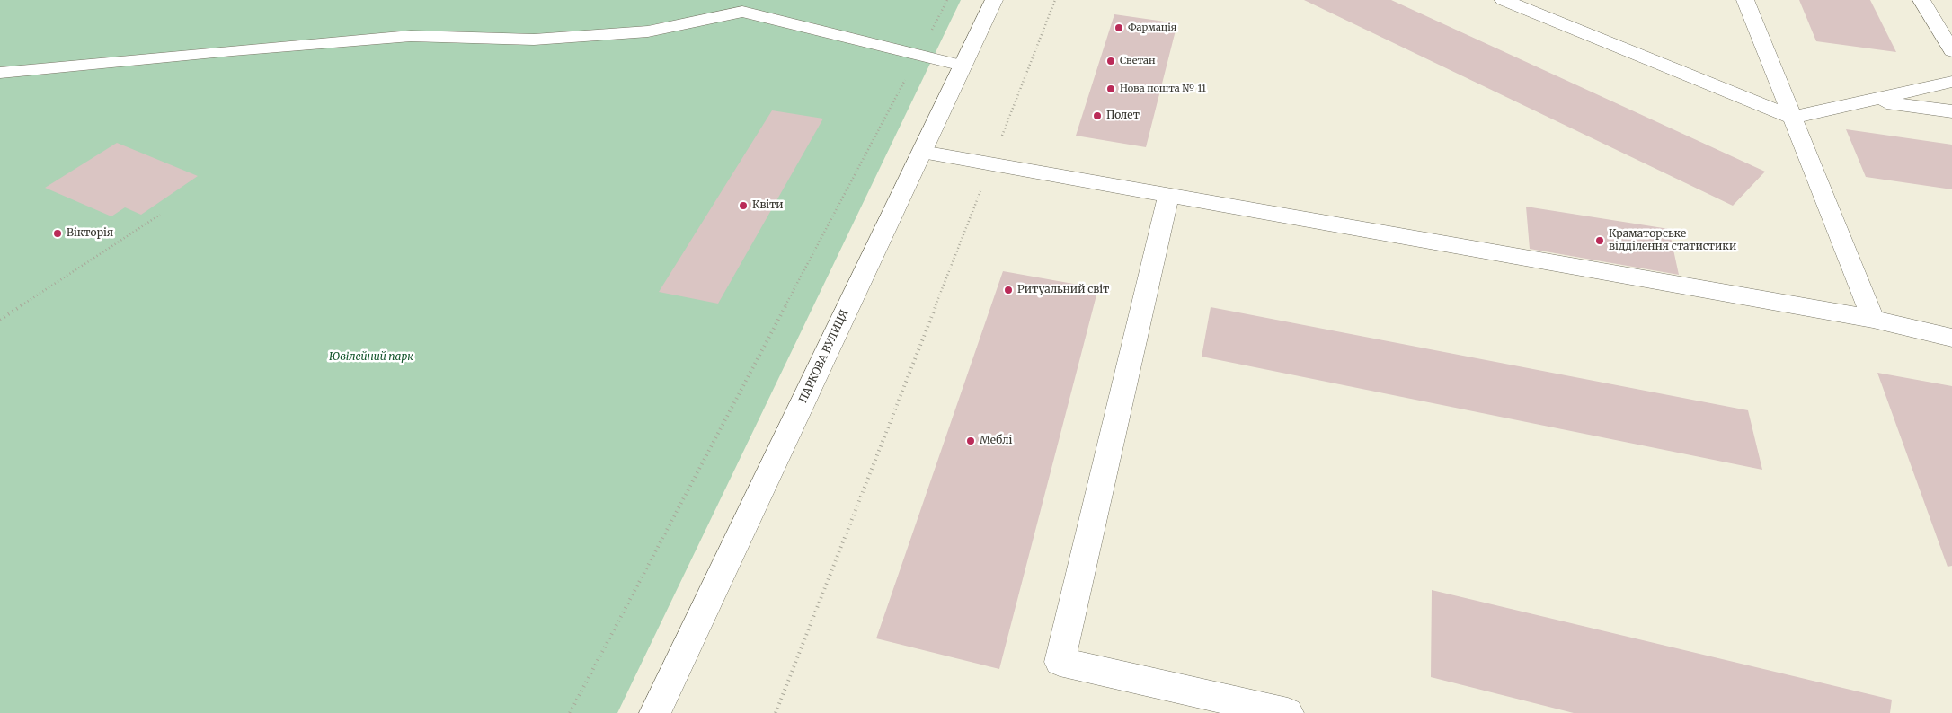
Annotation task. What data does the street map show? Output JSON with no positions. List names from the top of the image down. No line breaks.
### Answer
{"streets":{"street":["ПАРКОВА ВУЛИЦЯ"]},"parks":["Ювілейний парк"],"places":["Фармація","Светан","Нова пошта № 11","Полет","Квіти","Вікторія","Краматорське відділення статистики","Ритуальний світ","Меблі"]}
